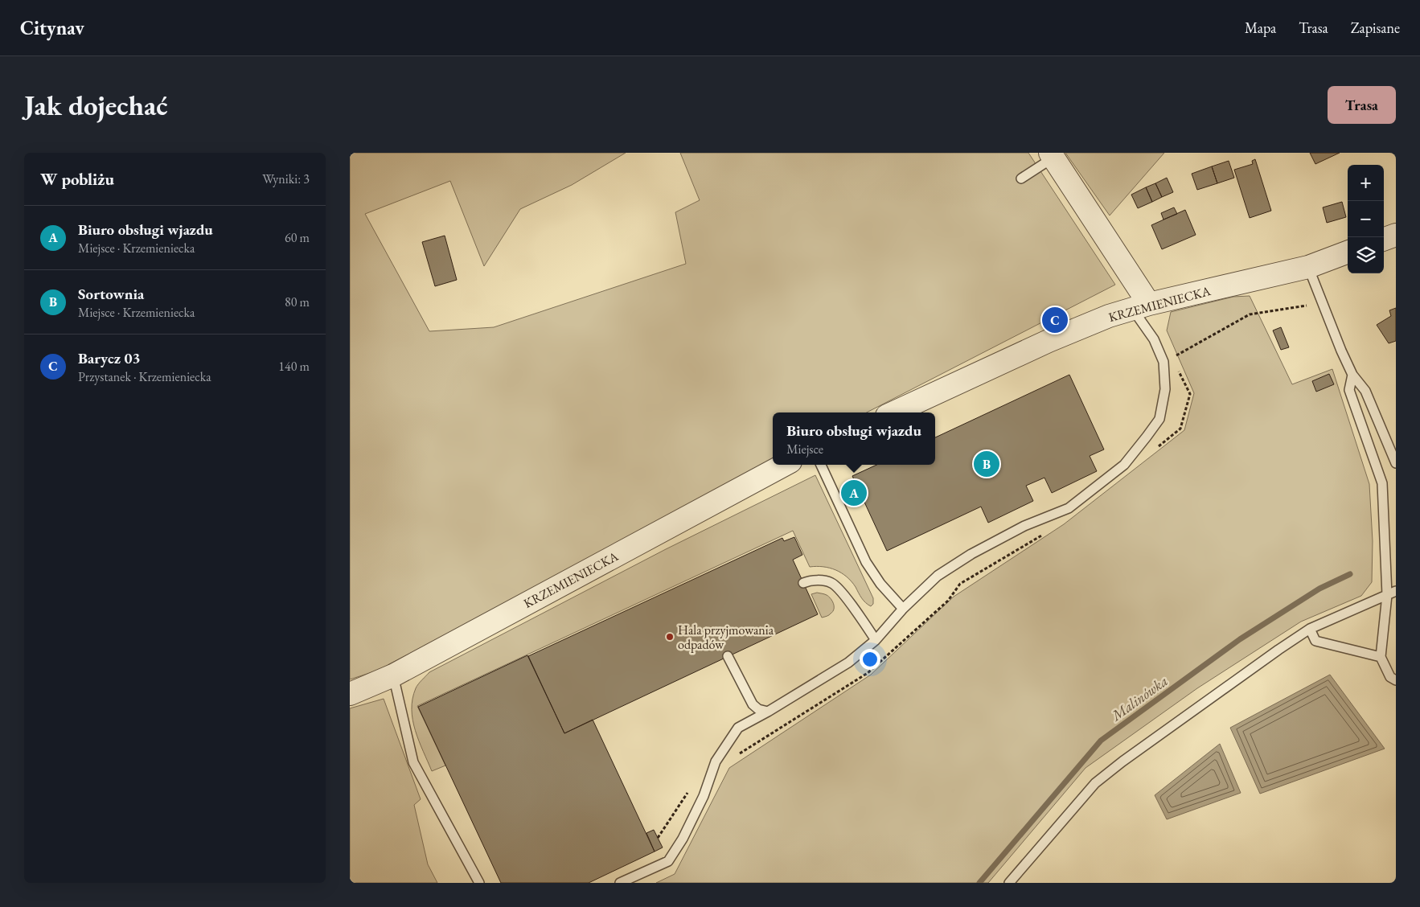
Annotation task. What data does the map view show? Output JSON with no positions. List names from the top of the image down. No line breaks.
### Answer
{"streets":{"street":["KRZEMIENIECKA"]},"water":["Malinówka"],"places":["Hala przyjmowania odpadów"],"page":{"header":"Citynav","nav":["Mapa","Trasa","Zapisane"],"buttons":"Trasa","title":"Jak dojechać","heading":["W pobliżu","Wyniki: 3"],"map_buttons":["+","−"],"list":[{"mark":"A","name":"Biuro obsługi wjazdu","note":"Miejsce · Krzemieniecka","value":"60 m"},{"mark":"B","name":"Sortownia","note":"Miejsce · Krzemieniecka","value":"80 m"},{"mark":"C","name":"Barycz 03","note":"Przystanek · Krzemieniecka","value":"140 m"}],"pins":["C","B","A"],"popup":["Biuro obsługi wjazdu","Miejsce"]}}
